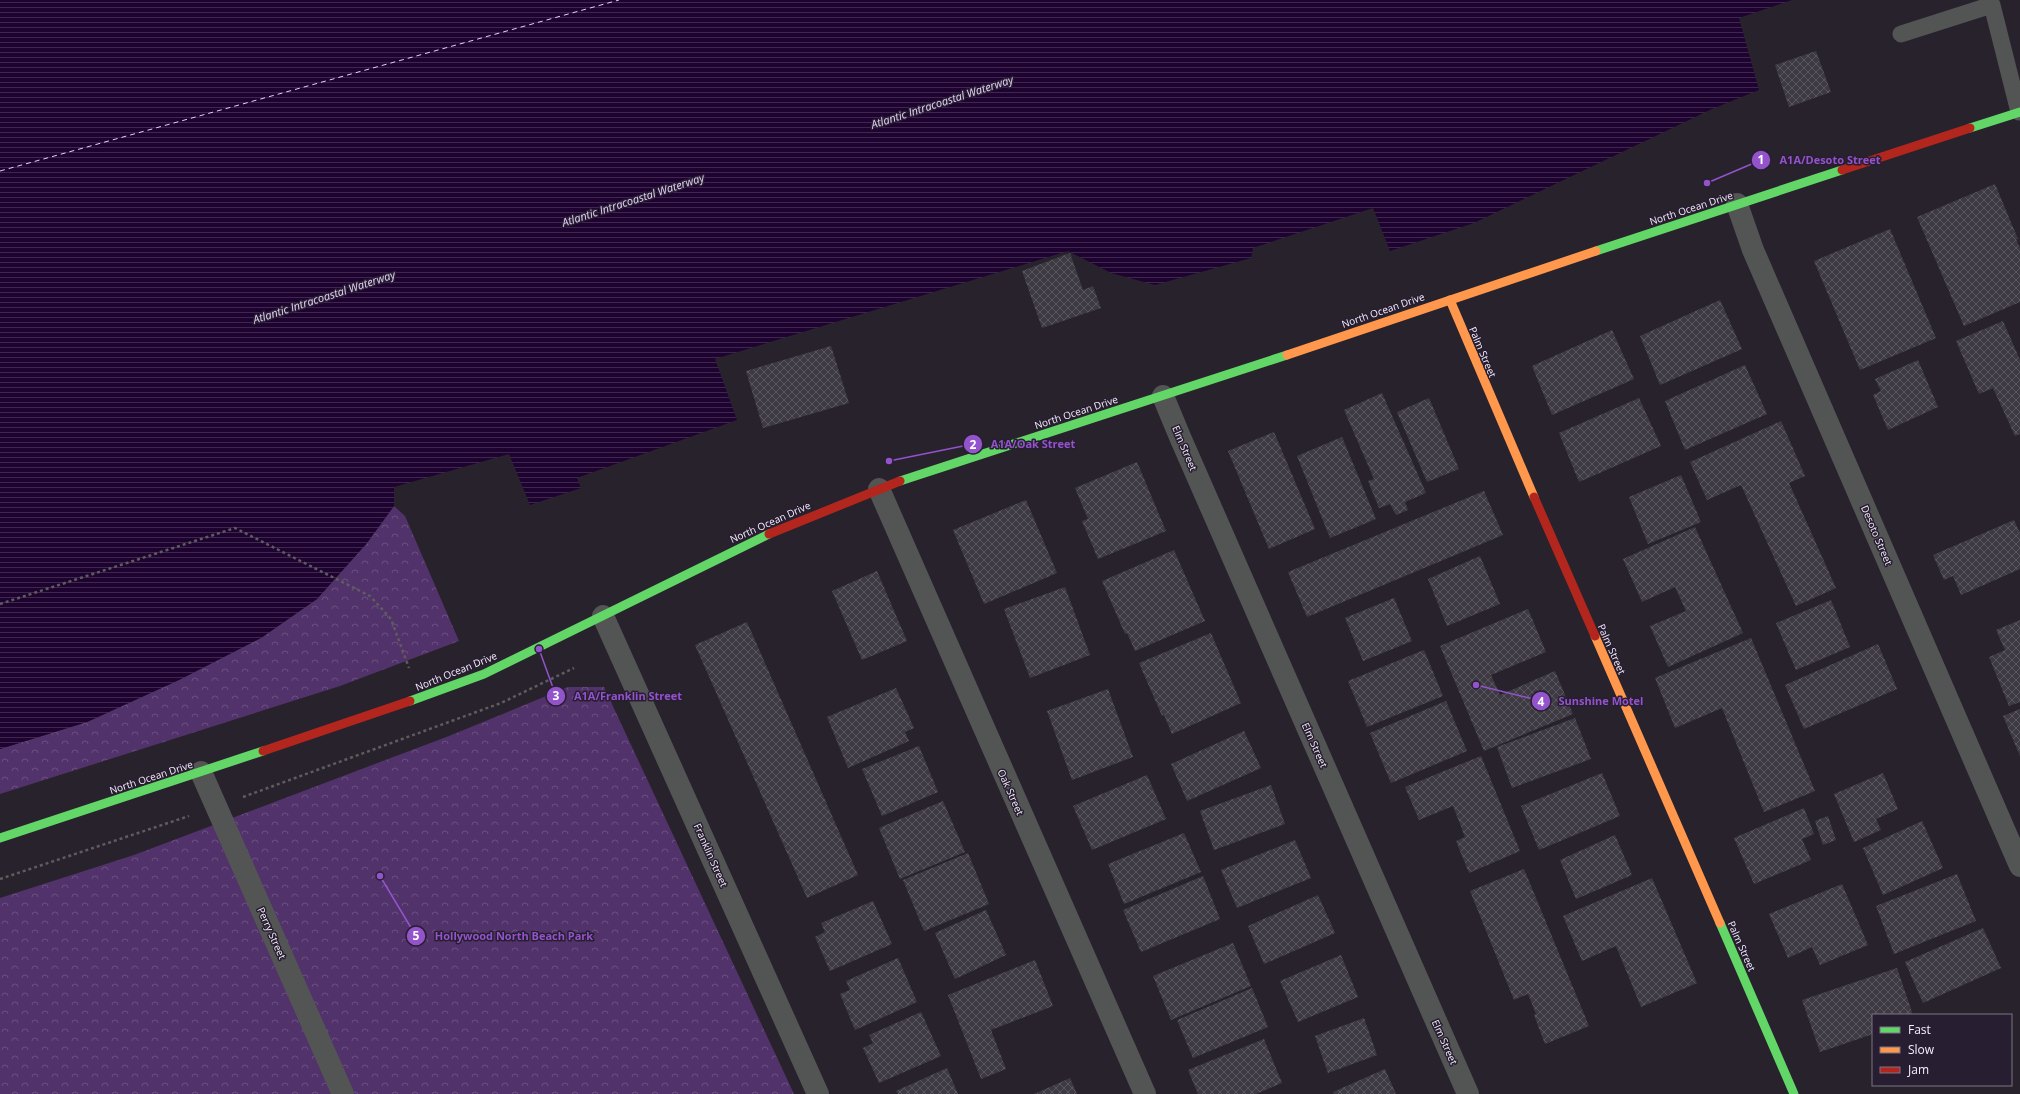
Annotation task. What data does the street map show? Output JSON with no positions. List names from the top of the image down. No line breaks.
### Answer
{"streets":{"main road":["North Ocean Drive","Palm Street"],"street":["Elm Street","Desoto Street","Oak Street","Franklin Street","Perry Street"]},"crossings":[["North Ocean Drive","Palm Street"],["North Ocean Drive","Elm Street"],["North Ocean Drive","Desoto Street"],["North Ocean Drive","Oak Street"],["North Ocean Drive","Franklin Street"],["North Ocean Drive","Perry Street"]],"water":["Atlantic Intracoastal Waterway"],"places":["A1A/Desoto Street","A1A/Oak Street","A1A/Franklin Street","Sunshine Motel","Hollywood North Beach Park"],"legend":["Fast","Slow","Jam"]}
